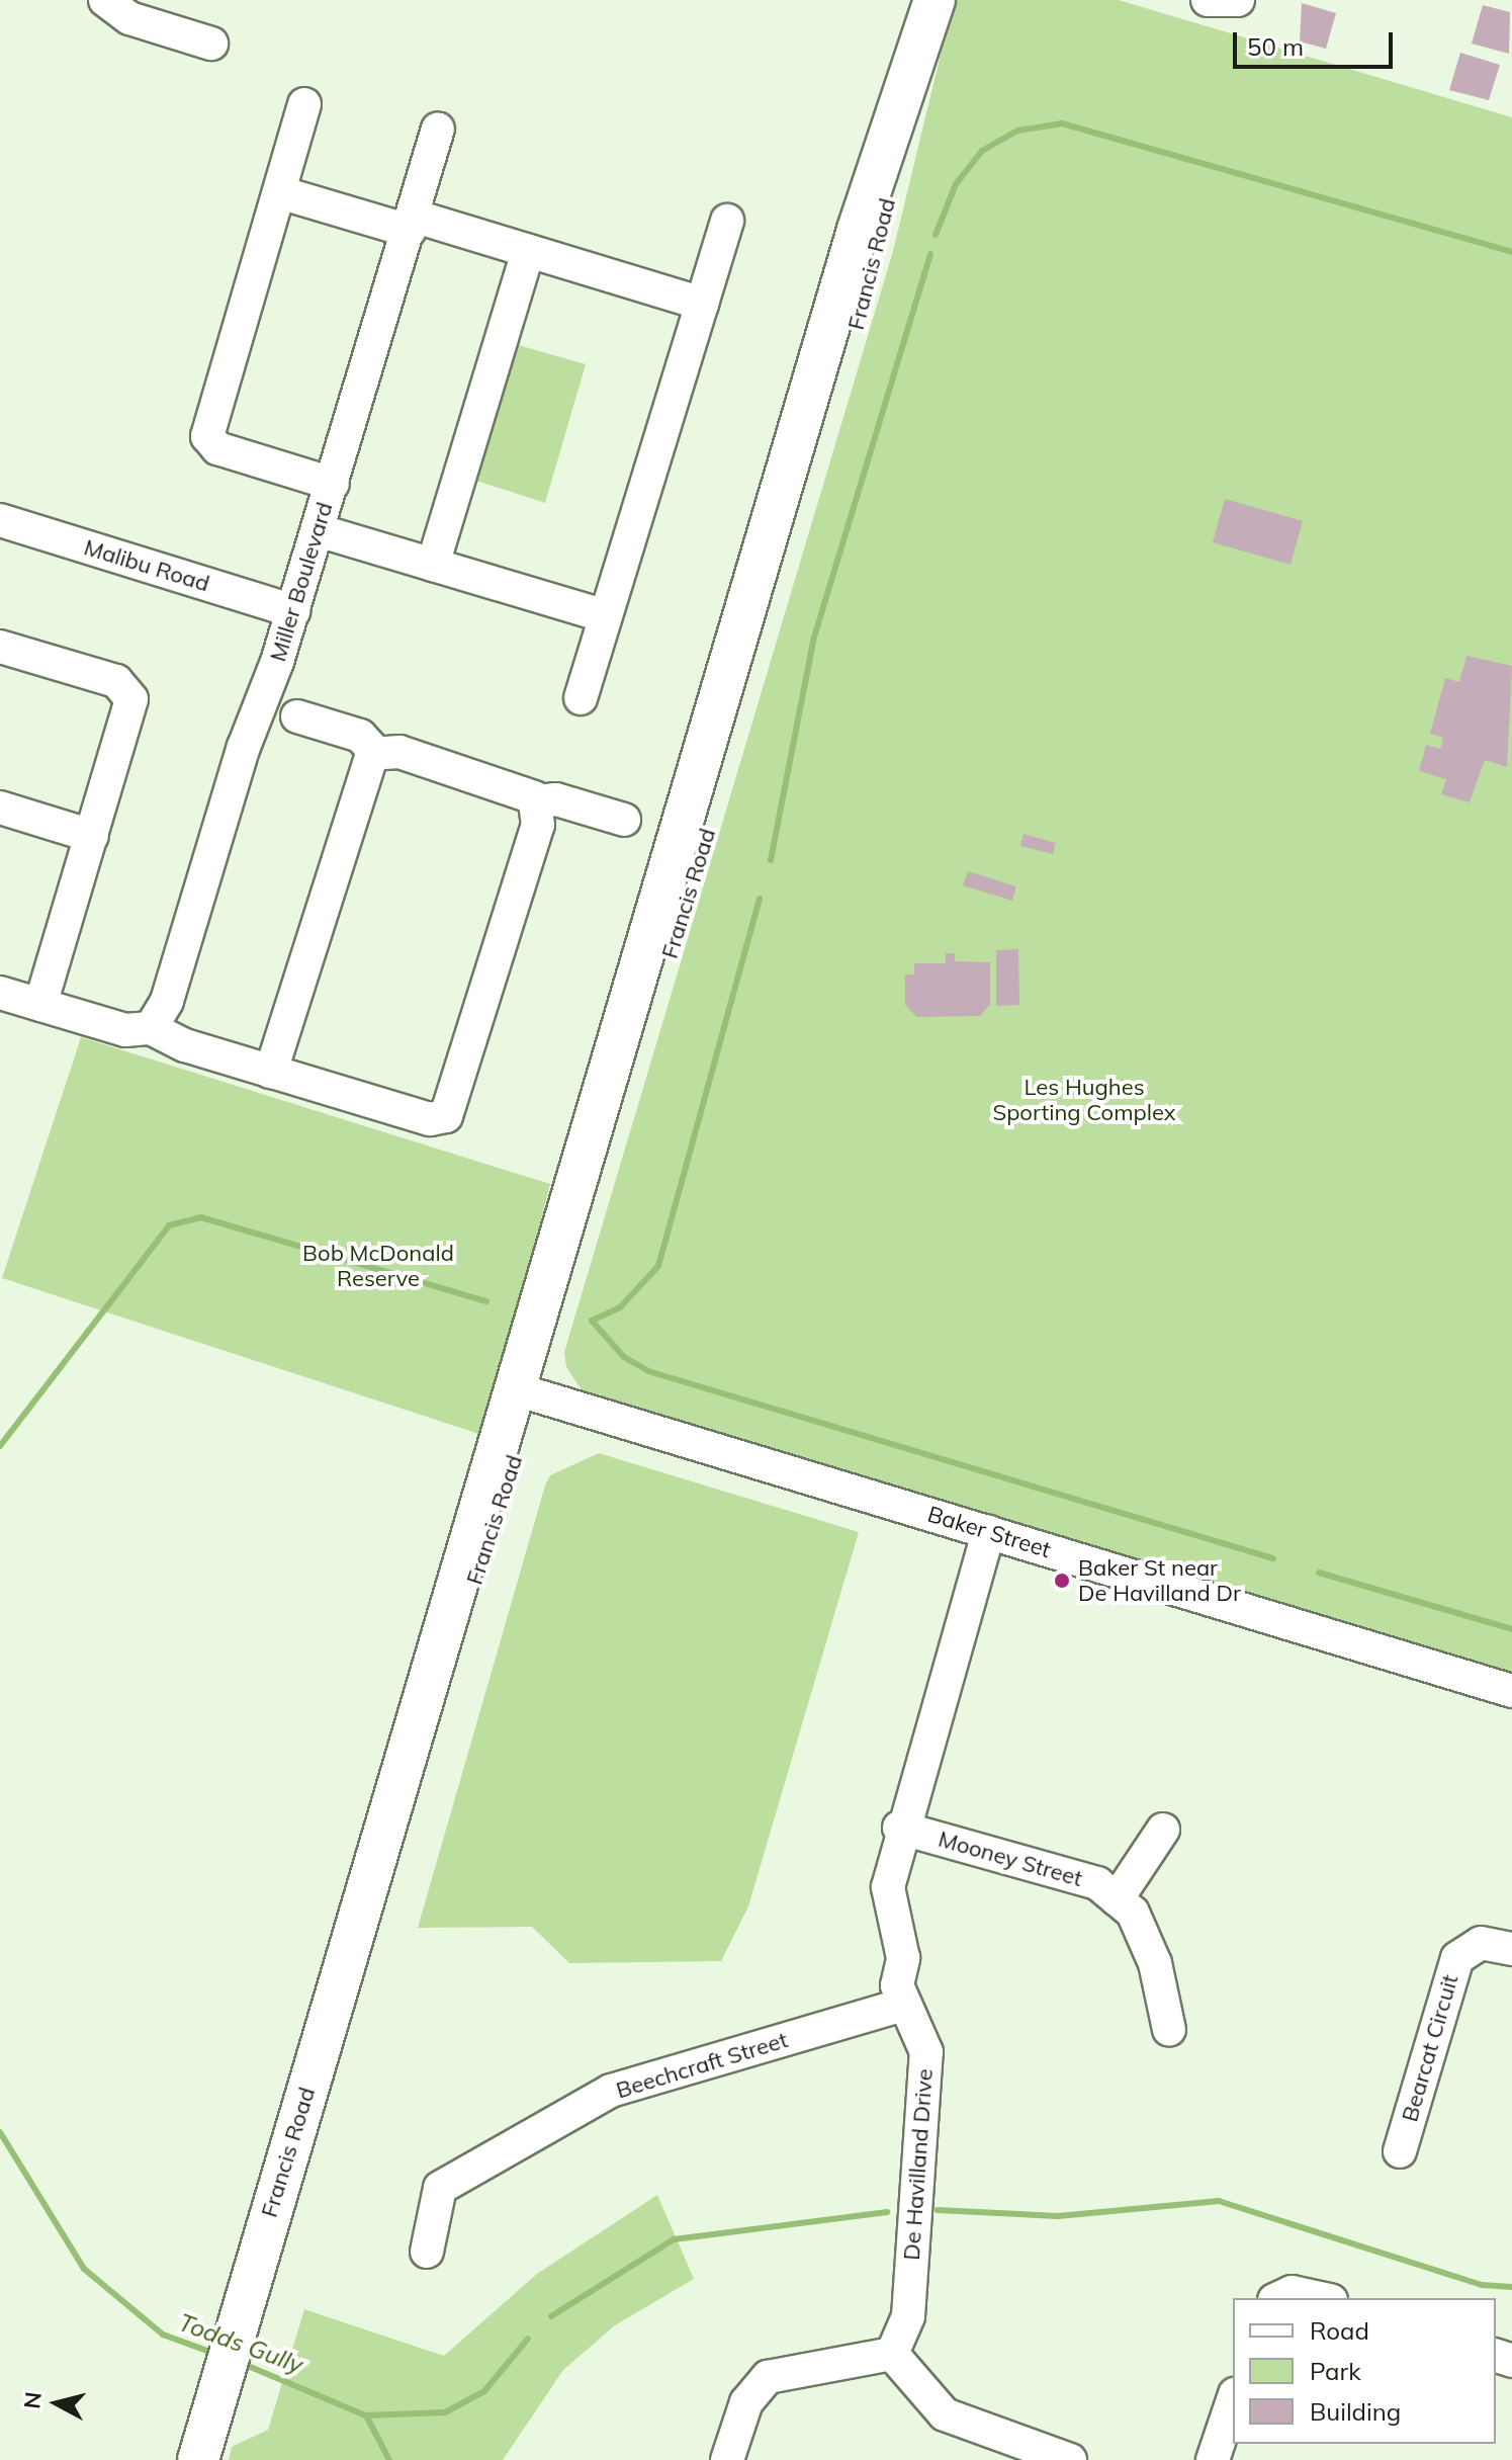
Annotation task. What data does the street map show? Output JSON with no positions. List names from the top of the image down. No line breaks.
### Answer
{"streets":{"main road":["Francis Road"],"street":["Malibu Road","Miller Boulevard","Baker Street","Mooney Street","Bearcat Circuit","Beechcraft Street","De Havilland Drive"]},"crossings":[["Francis Road","Baker Street"],["Malibu Road","Miller Boulevard"],["Baker Street","De Havilland Drive"],["Mooney Street","De Havilland Drive"],["Beechcraft Street","De Havilland Drive"]],"water":["Todds Gully"],"parks":["Les Hughes Sporting Complex","Bob McDonald Reserve"],"places":["Baker St near De Havilland Dr"],"legend":["Road","Park","Building"],"scale_bar":"50 m","north":"left"}
